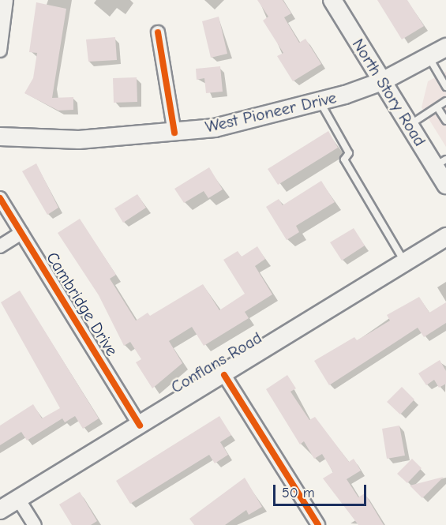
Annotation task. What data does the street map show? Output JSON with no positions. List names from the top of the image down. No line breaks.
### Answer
{"streets":{"main road":["North Story Road","West Pioneer Drive","Conflans Road"],"street":["Cambridge Drive"]},"crossings":[["North Story Road","West Pioneer Drive"],["Cambridge Drive","Conflans Road"]],"scale_bar":"50 m"}
